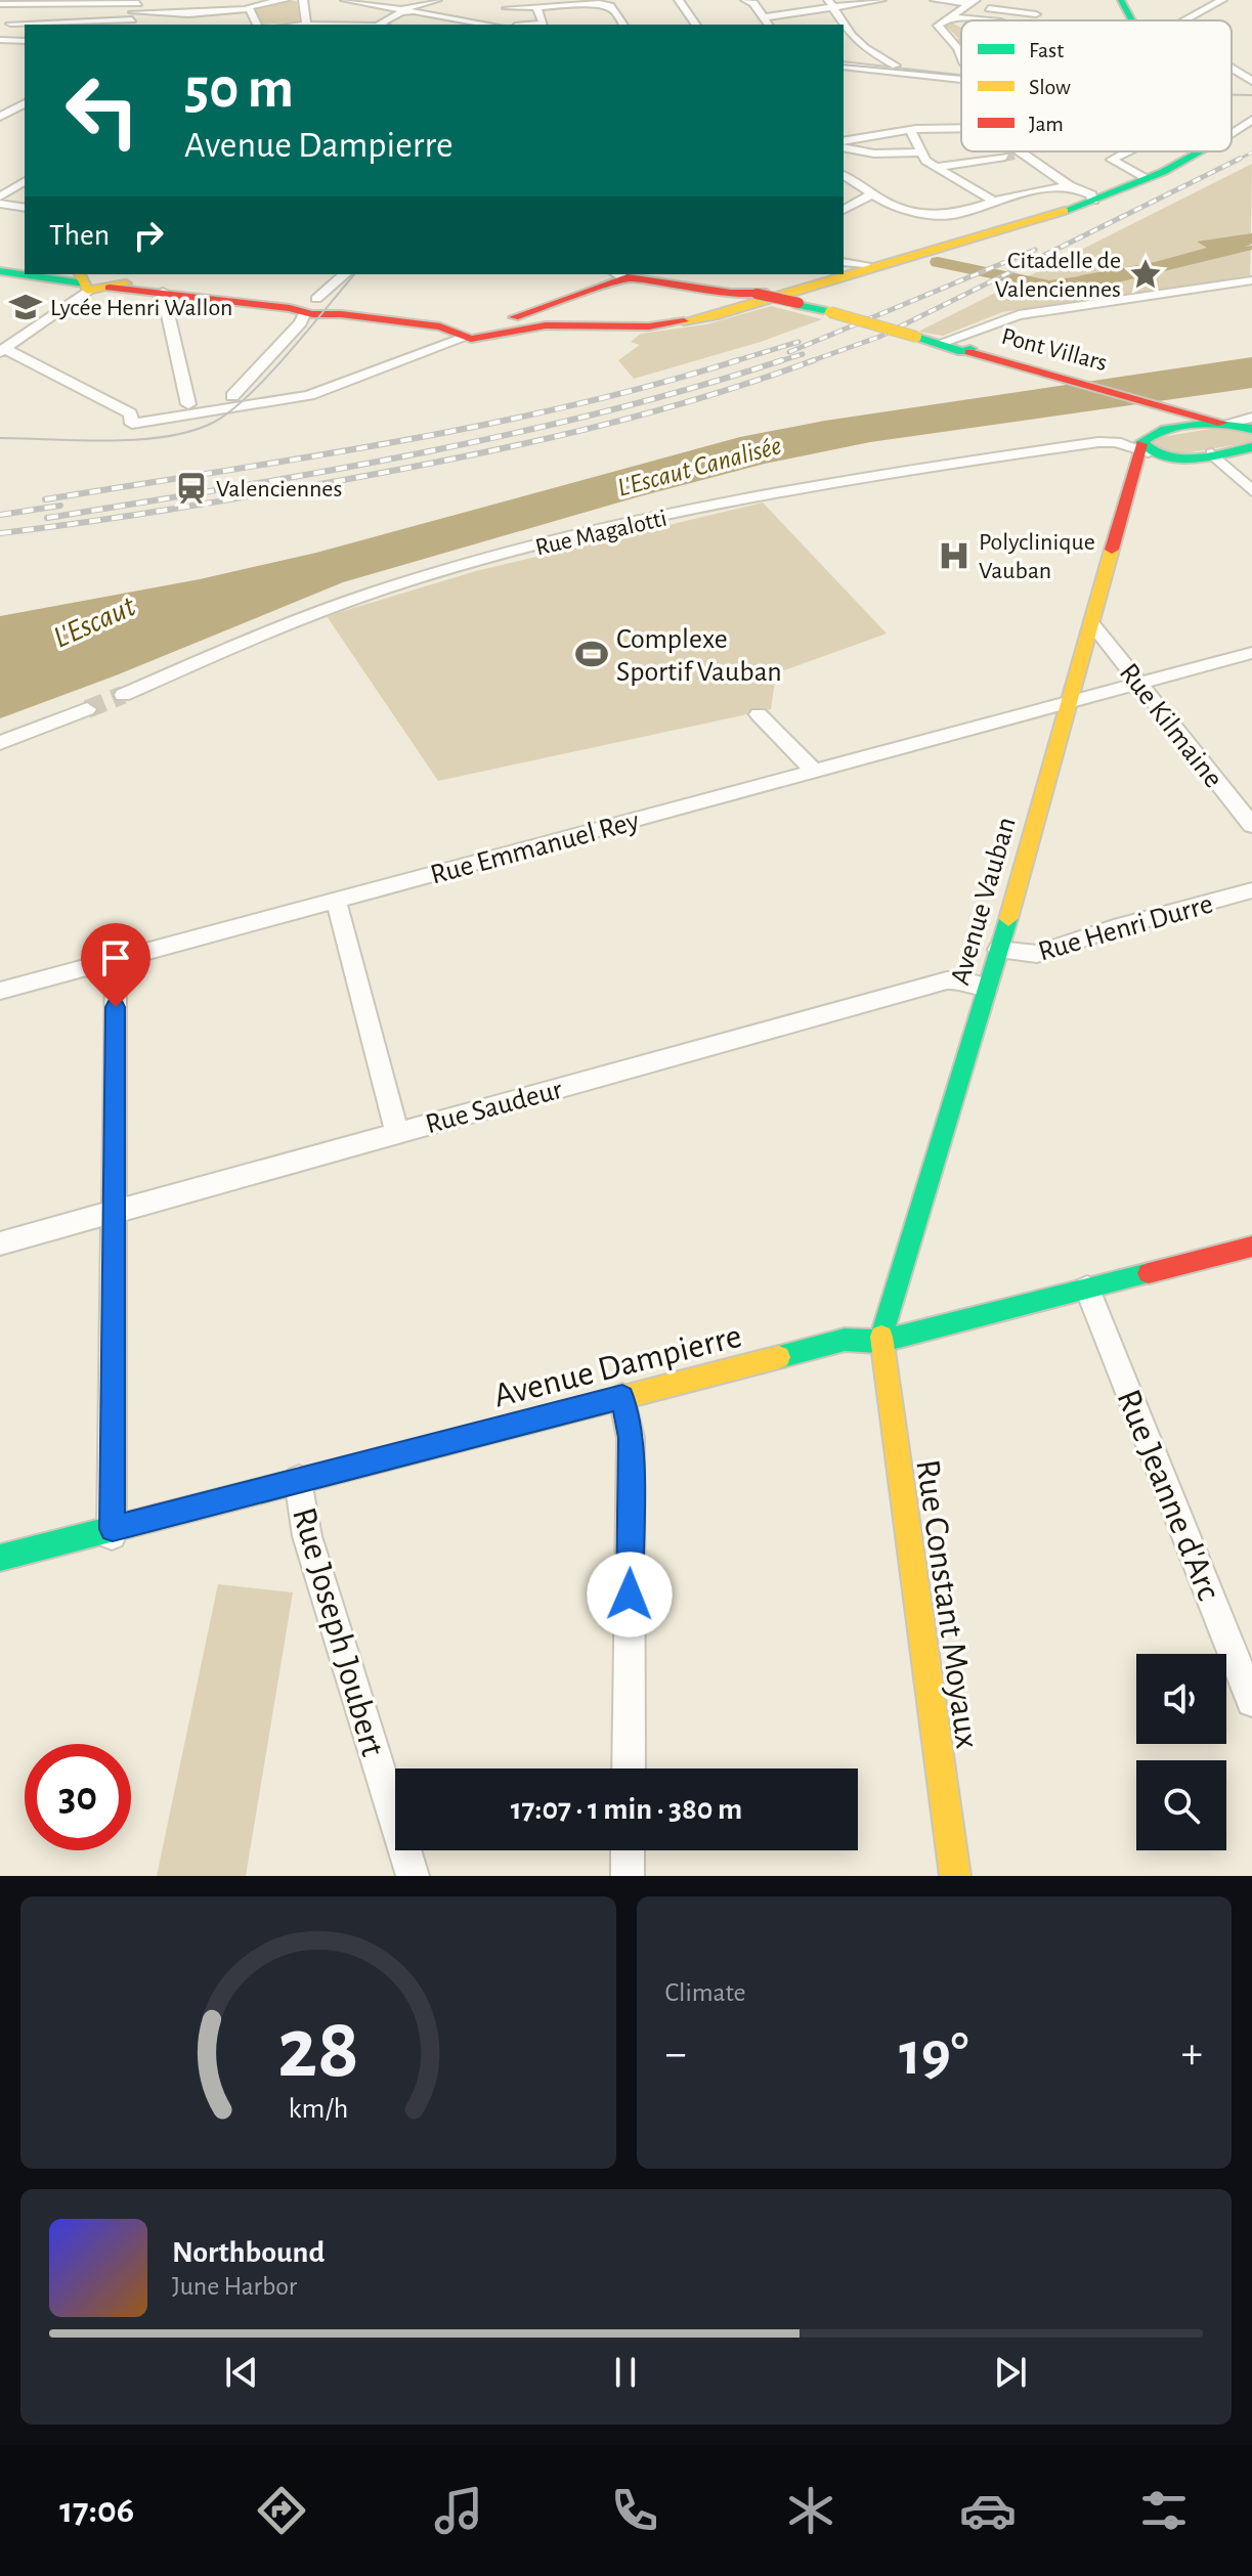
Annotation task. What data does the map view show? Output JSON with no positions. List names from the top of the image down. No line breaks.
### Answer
{"streets":{"main road":["Pont Villars","Avenue Vauban","Rue Constant Moyaux"],"street":["Rue Magalotti","Rue Kilmaine","Rue Emmanuel Rey","Rue Henri Durre","Rue Saudeur","Rue Jeanne d'Arc","Rue Joseph Joubert"]},"crossings":[["Pont Villars","Rue Magalotti"],["Pont Villars","Avenue Vauban"],["Rue Magalotti","Avenue Vauban"],["Rue Kilmaine","Rue Emmanuel Rey"],["Rue Kilmaine","Avenue Vauban"],["Rue Emmanuel Rey","Avenue Vauban"],["Avenue Vauban","Rue Henri Durre"],["Avenue Vauban","Rue Saudeur"],["Avenue Vauban","Rue Constant Moyaux"]],"water":["L'Escaut Canalisée","L'Escaut"],"places":{"place":["Citadelle de Valenciennes"],"school or university":["Lycée Henri Wallon"],"station":["Valenciennes"],"hospital":["Polyclinique Vauban"],"sports":["Complexe Sportif Vauban"]},"legend":["Fast","Slow","Jam"],"page":{"turn":["50 m","Avenue Dampierre"],"then":"Then","limit":"30","trip":"17:07 · 1 min · 380 m","tile":"Climate","heat":["−","19°","+"],"song":["Northbound","June Harbor"],"tabs":"17:06","gauge":["28","km/h"]}}
